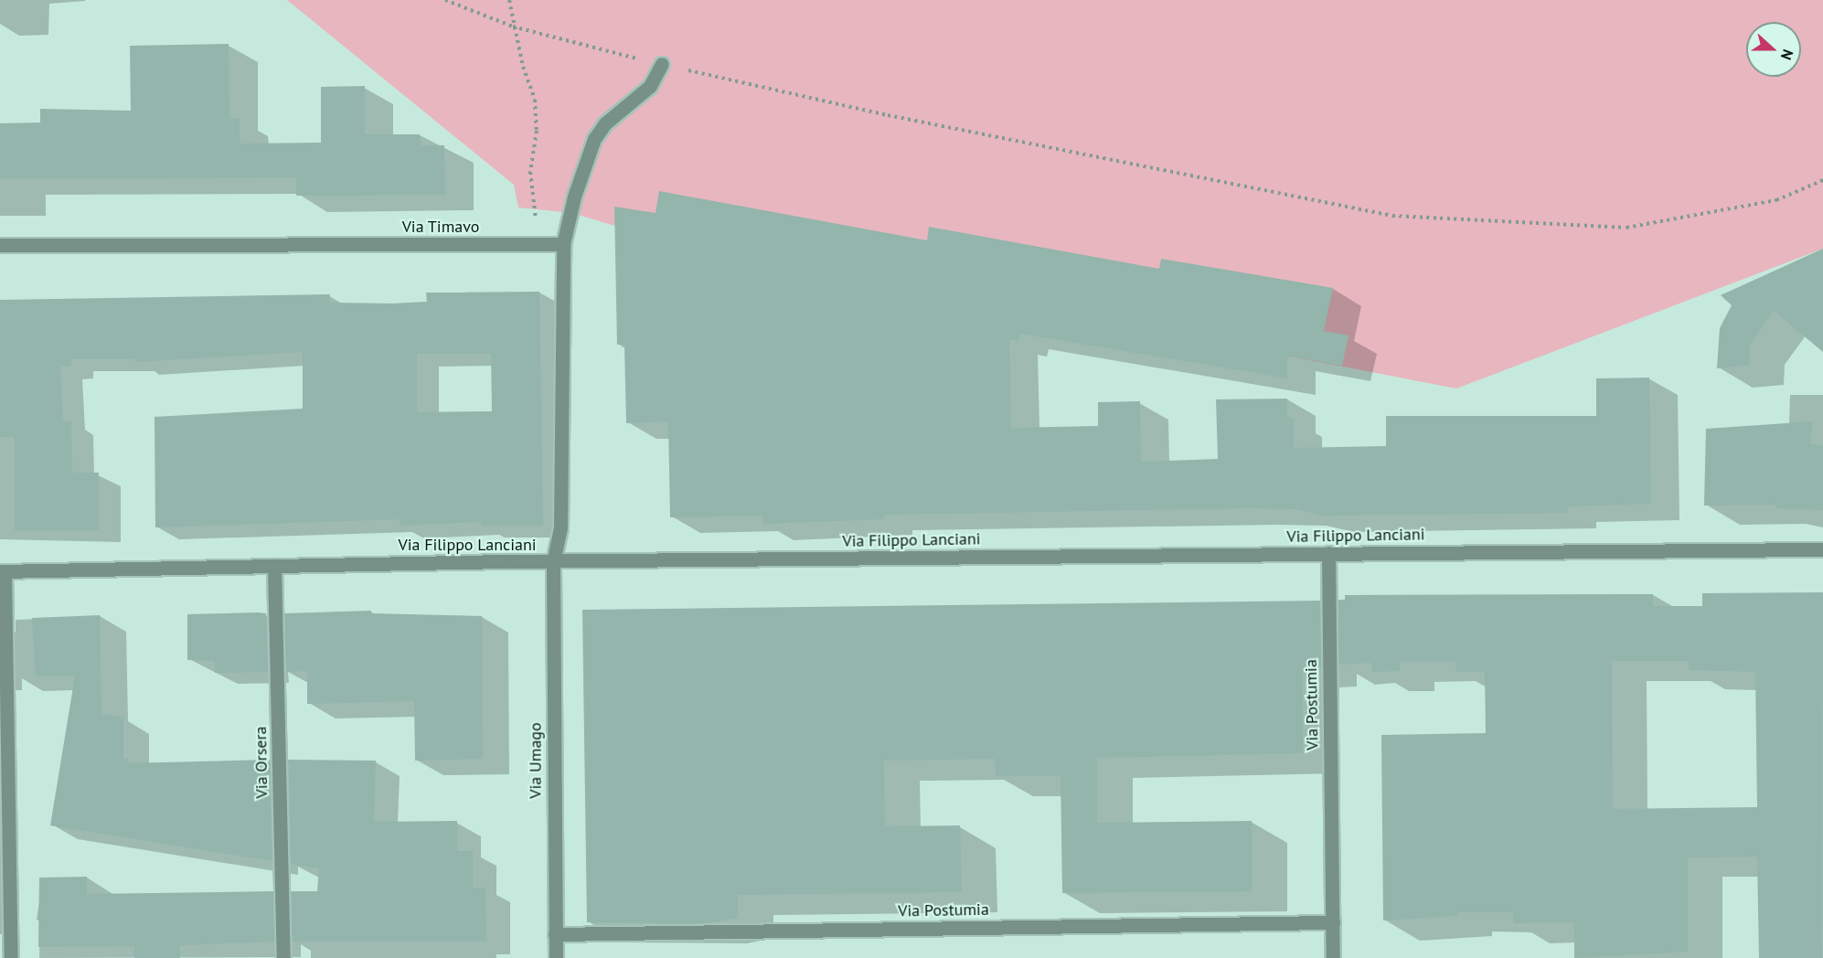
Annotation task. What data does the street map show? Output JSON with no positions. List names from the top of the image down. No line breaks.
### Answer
{"streets":{"street":["Via Timavo","Via Filippo Lanciani","Via Postumia","Via Umago","Via Orsera"]},"crossings":[["Via Filippo Lanciani","Via Postumia"],["Via Filippo Lanciani","Via Umago"],["Via Filippo Lanciani","Via Orsera"],["Via Postumia","Via Umago"]],"north":"right"}
